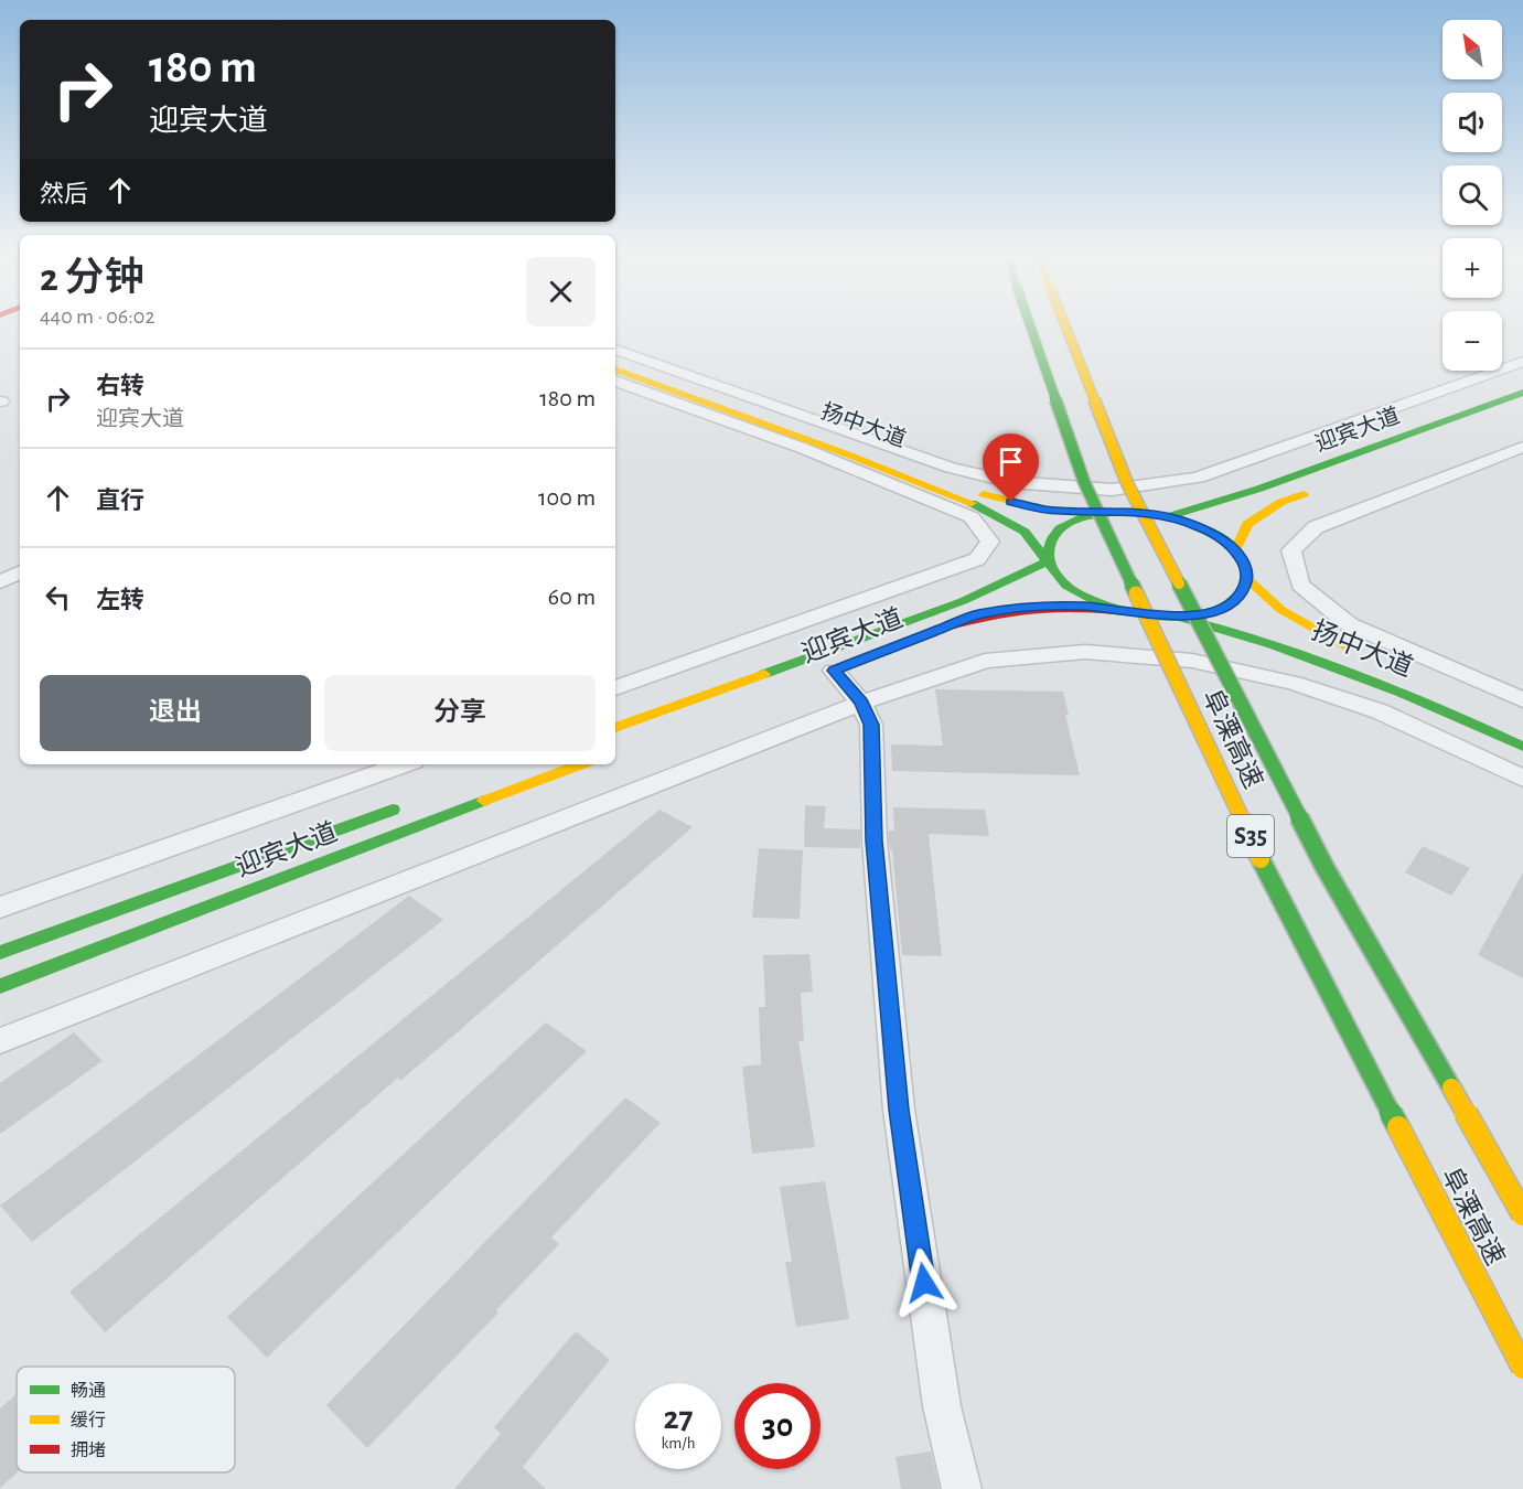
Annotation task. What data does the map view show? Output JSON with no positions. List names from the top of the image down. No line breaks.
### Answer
{"streets":{"main road":["扬中大道","迎宾大道","阜溧高速","S35"]},"crossings":[["扬中大道","迎宾大道"]],"legend":["畅通","缓行","拥堵"],"north":"top left","page":{"map_buttons":["+","−"],"turn":["180 m","迎宾大道"],"then":"然后","heading":["2 分钟","440 m · 06:02"],"list":[{"name":"右转","note":"迎宾大道","value":"180 m"},{"name":"直行","value":"100 m"},{"name":"左转","value":"60 m"}],"buttons":["退出","分享"],"speed":"27 km/h","limit":"30"}}
